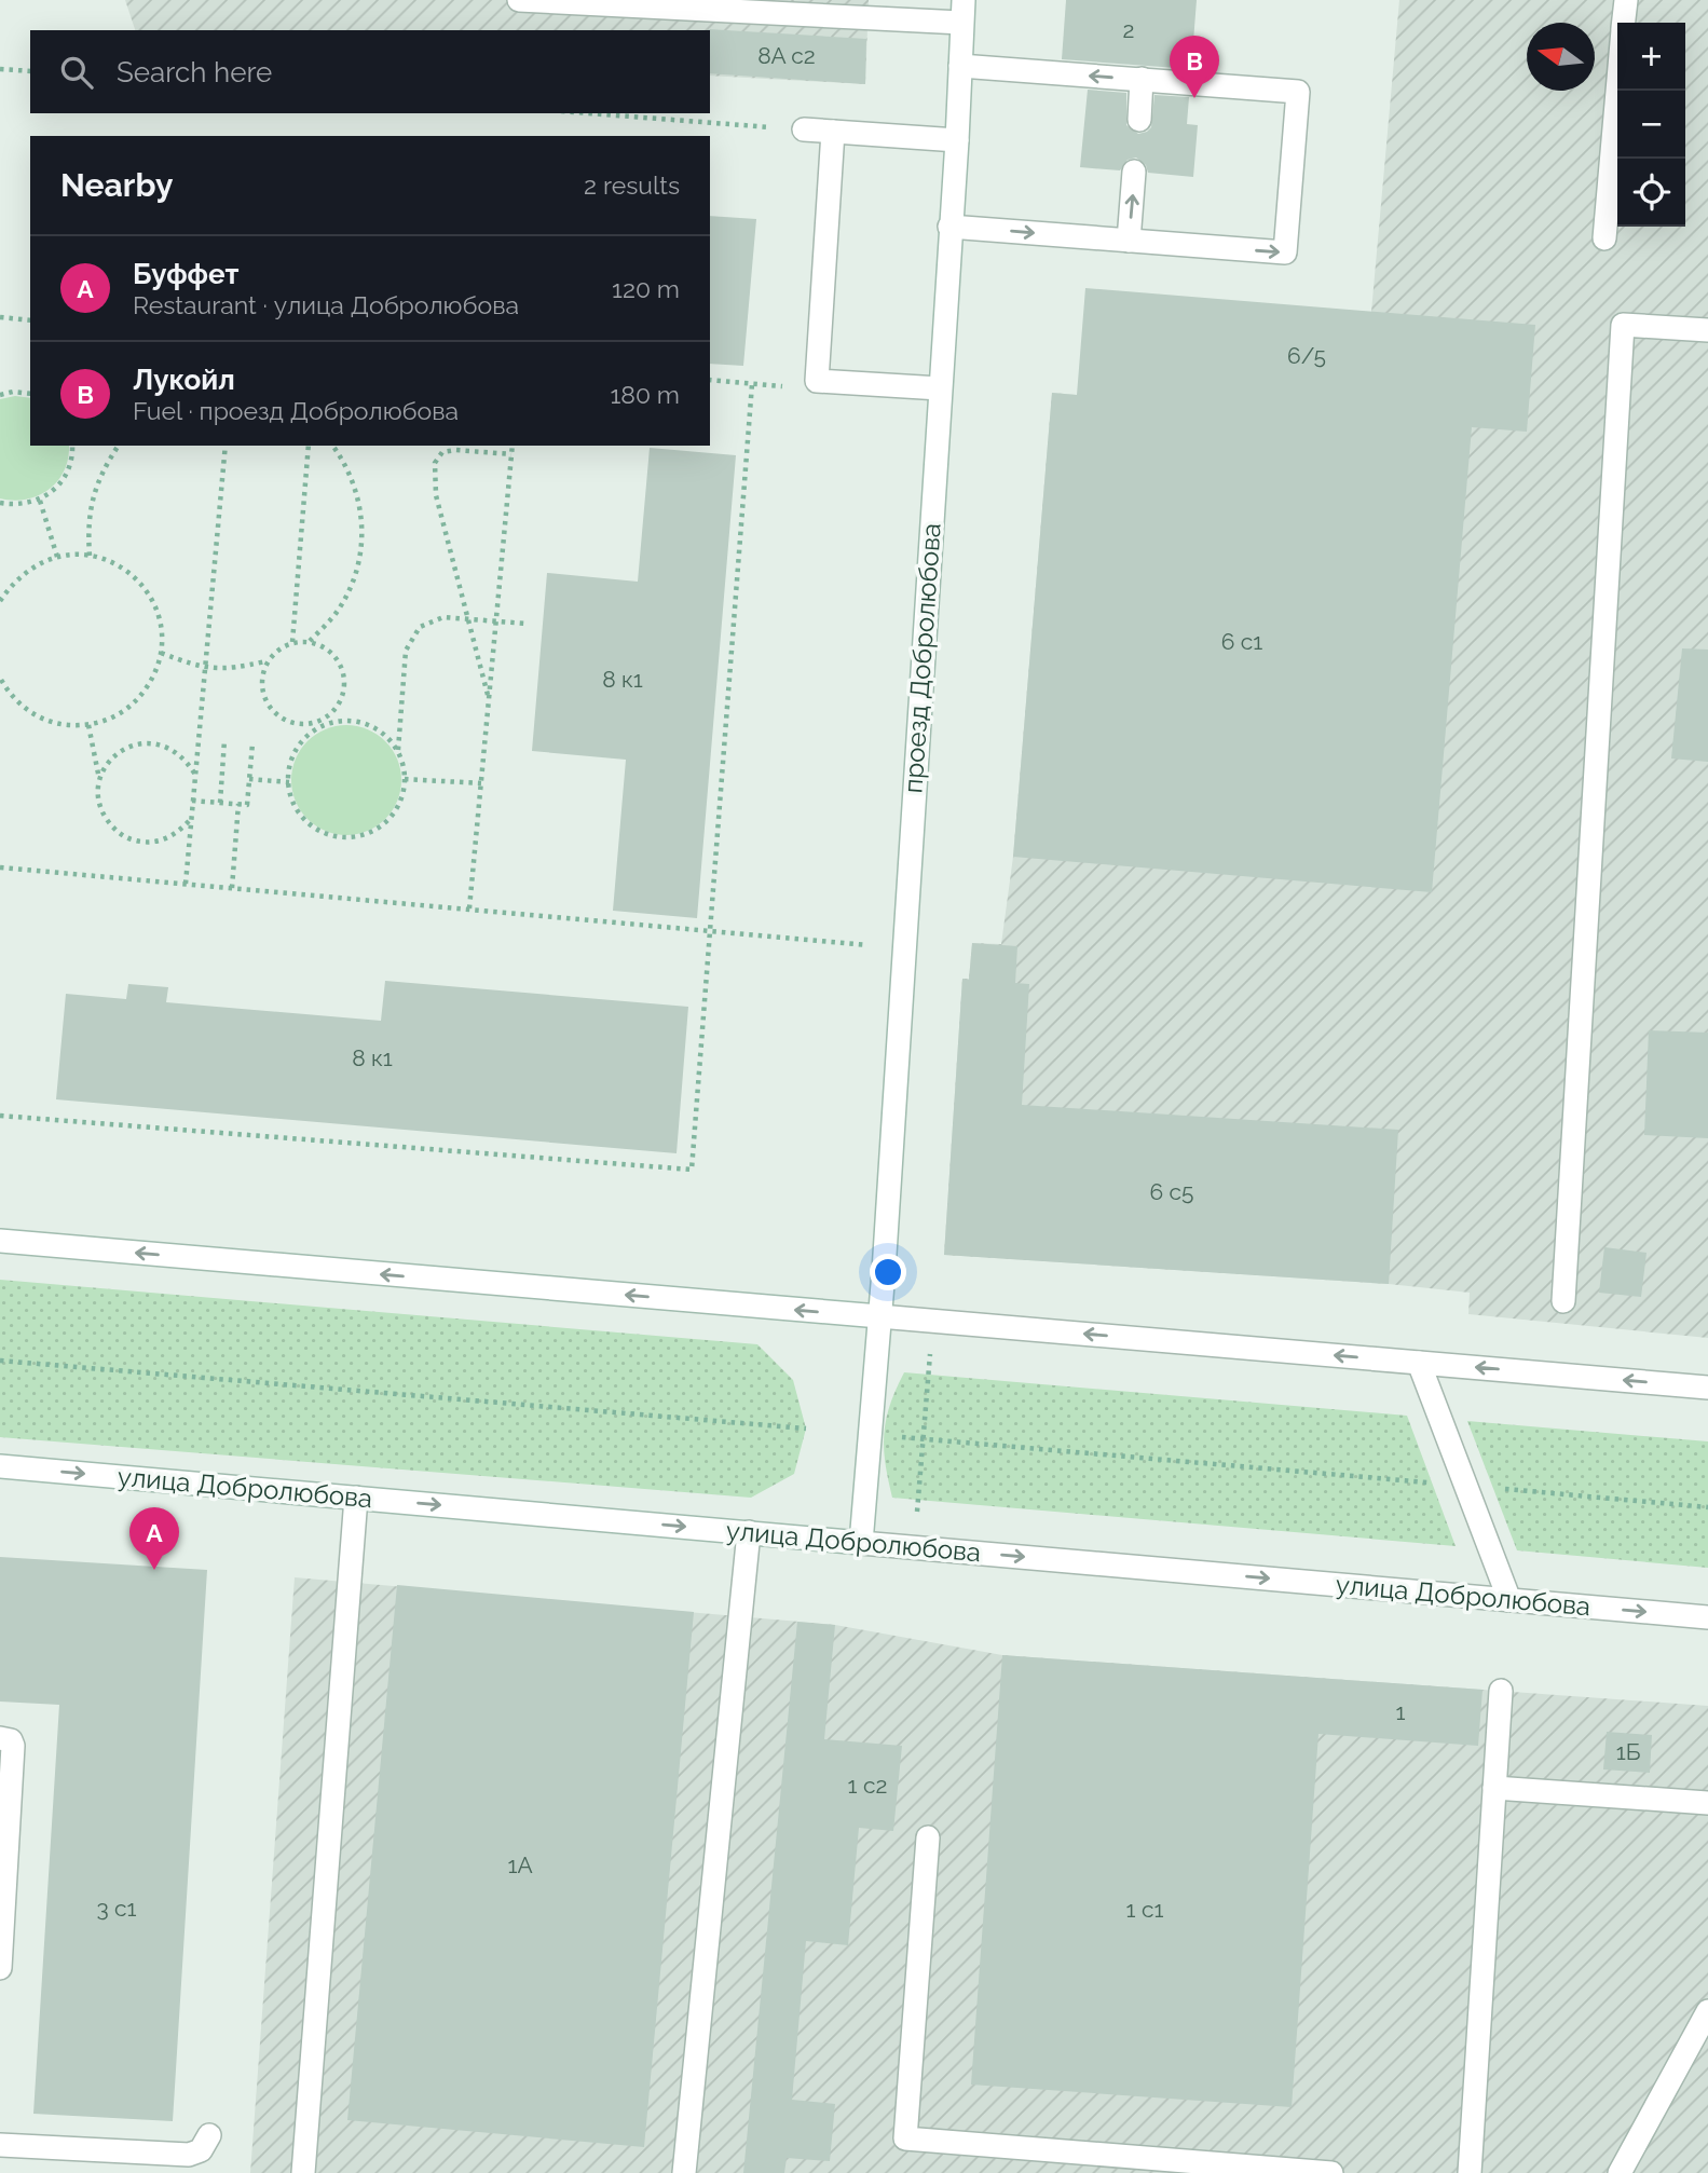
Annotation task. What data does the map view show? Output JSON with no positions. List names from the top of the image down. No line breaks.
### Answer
{"streets":{"street":["проезд Добролюбова","улица Добролюбова"]},"crossings":[["проезд Добролюбова","улица Добролюбова"]],"one_way":["улица Добролюбова"],"house_numbers":["2","8А с2","6/5","6 с1","8 к1","8 к1","6 с5","1","1Б","1 с2","1А","3 с1","1 с1"],"north":"left","page":{"map_buttons":["+","−"],"search":"Search here","pins":["B","A"],"heading":["Nearby","2 results"],"list":[{"mark":"A","name":"Буффет","note":"Restaurant · улица Добролюбова","value":"120 m"},{"mark":"B","name":"Лукойл","note":"Fuel · проезд Добролюбова","value":"180 m"}]}}
